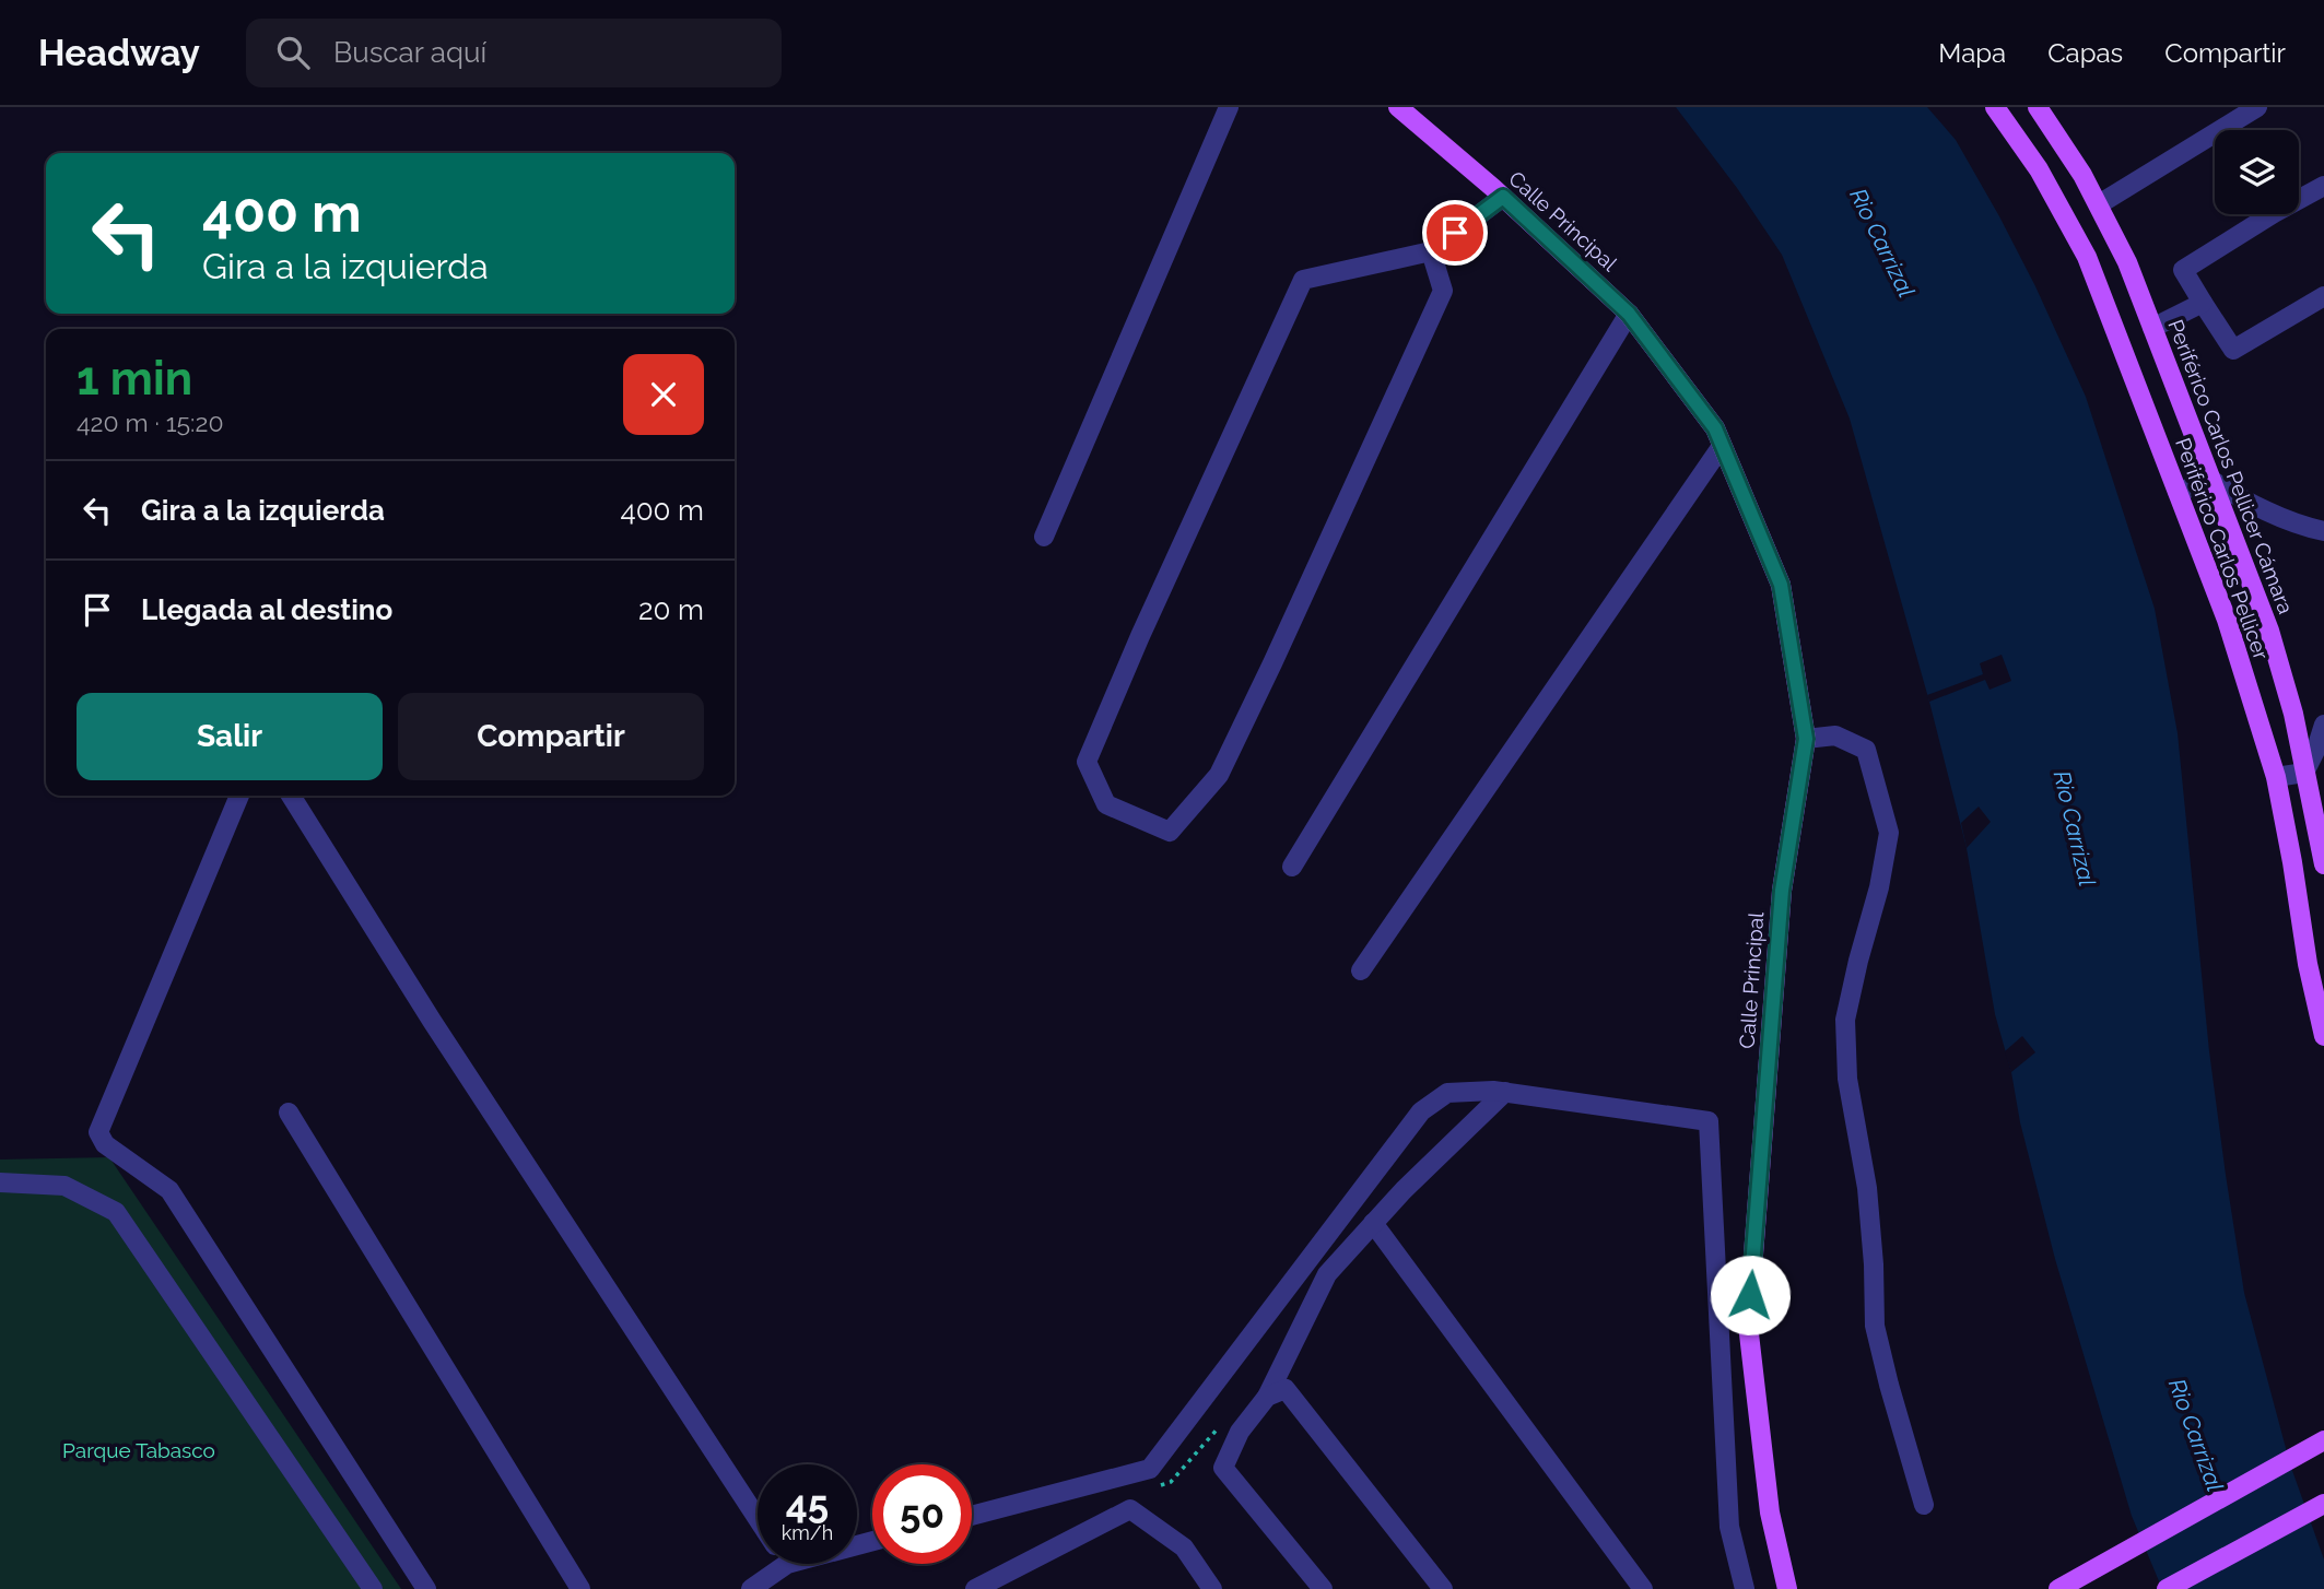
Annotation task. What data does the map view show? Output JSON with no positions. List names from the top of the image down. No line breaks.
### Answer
{"streets":{"main road":["Calle Principal","Periférico Carlos Pellicer Cámara","Periférico Carlos Pellicer"]},"water":["Rio Carrizal"],"parks":["Parque Tabasco"],"page":{"header":"Headway","search":"Buscar aquí","nav":["Mapa","Capas","Compartir"],"turn":["400 m","Gira a la izquierda"],"heading":["1 min","420 m · 15:20"],"list":[{"name":"Gira a la izquierda","value":"400 m"},{"name":"Llegada al destino","value":"20 m"}],"buttons":["Salir","Compartir"],"speed":"45 km/h","limit":"50"}}
